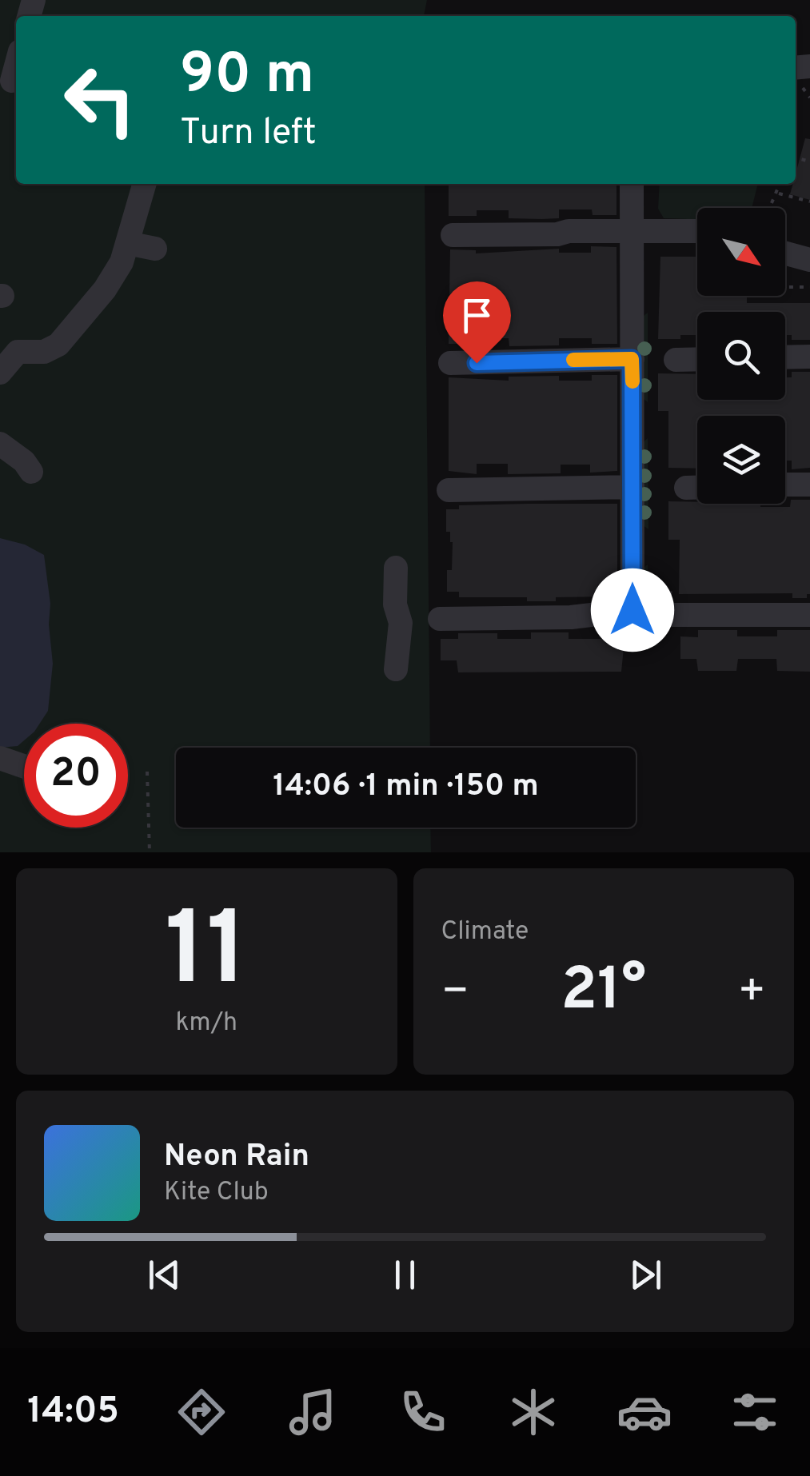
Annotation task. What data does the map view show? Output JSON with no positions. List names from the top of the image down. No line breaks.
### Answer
{"north":"bottom right","page":{"turn":["90 m","Turn left"],"limit":"20","trip":"14:06 · 1 min · 150 m","tile":[["11","km/h"],"Climate"],"heat":["−","21°","+"],"song":["Neon Rain","Kite Club"],"tabs":"14:05"}}
